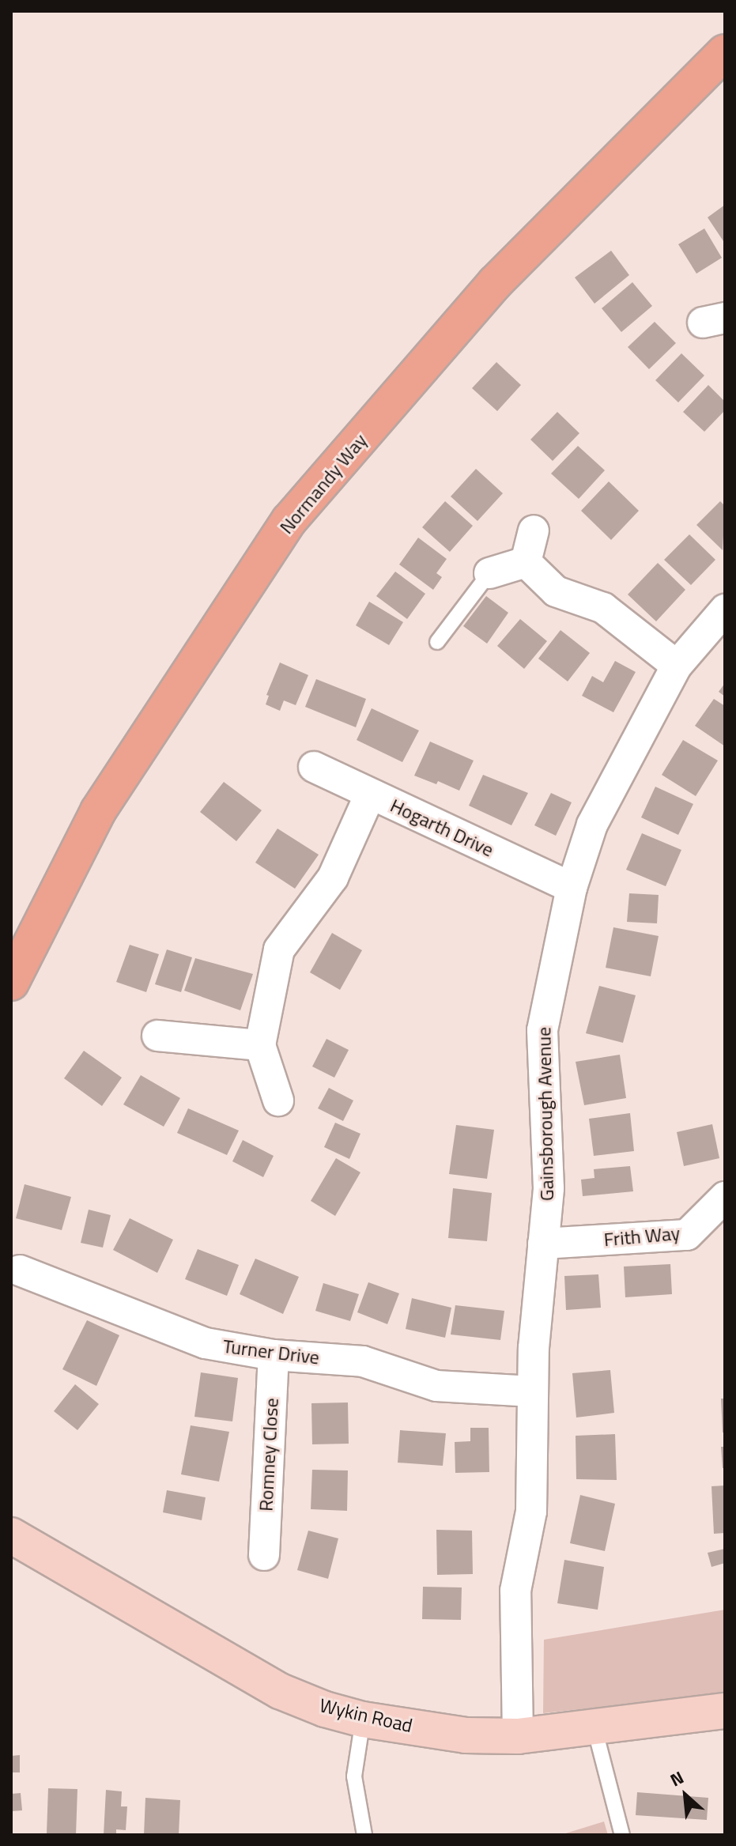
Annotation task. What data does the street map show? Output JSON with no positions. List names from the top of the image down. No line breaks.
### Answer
{"streets":{"main road":["Normandy Way"],"street":["Hogarth Drive","Gainsborough Avenue","Frith Way","Turner Drive","Romney Close","Wykin Road"]},"crossings":[["Hogarth Drive","Gainsborough Avenue"],["Gainsborough Avenue","Frith Way"],["Gainsborough Avenue","Turner Drive"],["Gainsborough Avenue","Wykin Road"],["Turner Drive","Romney Close"]],"north":"top left"}
